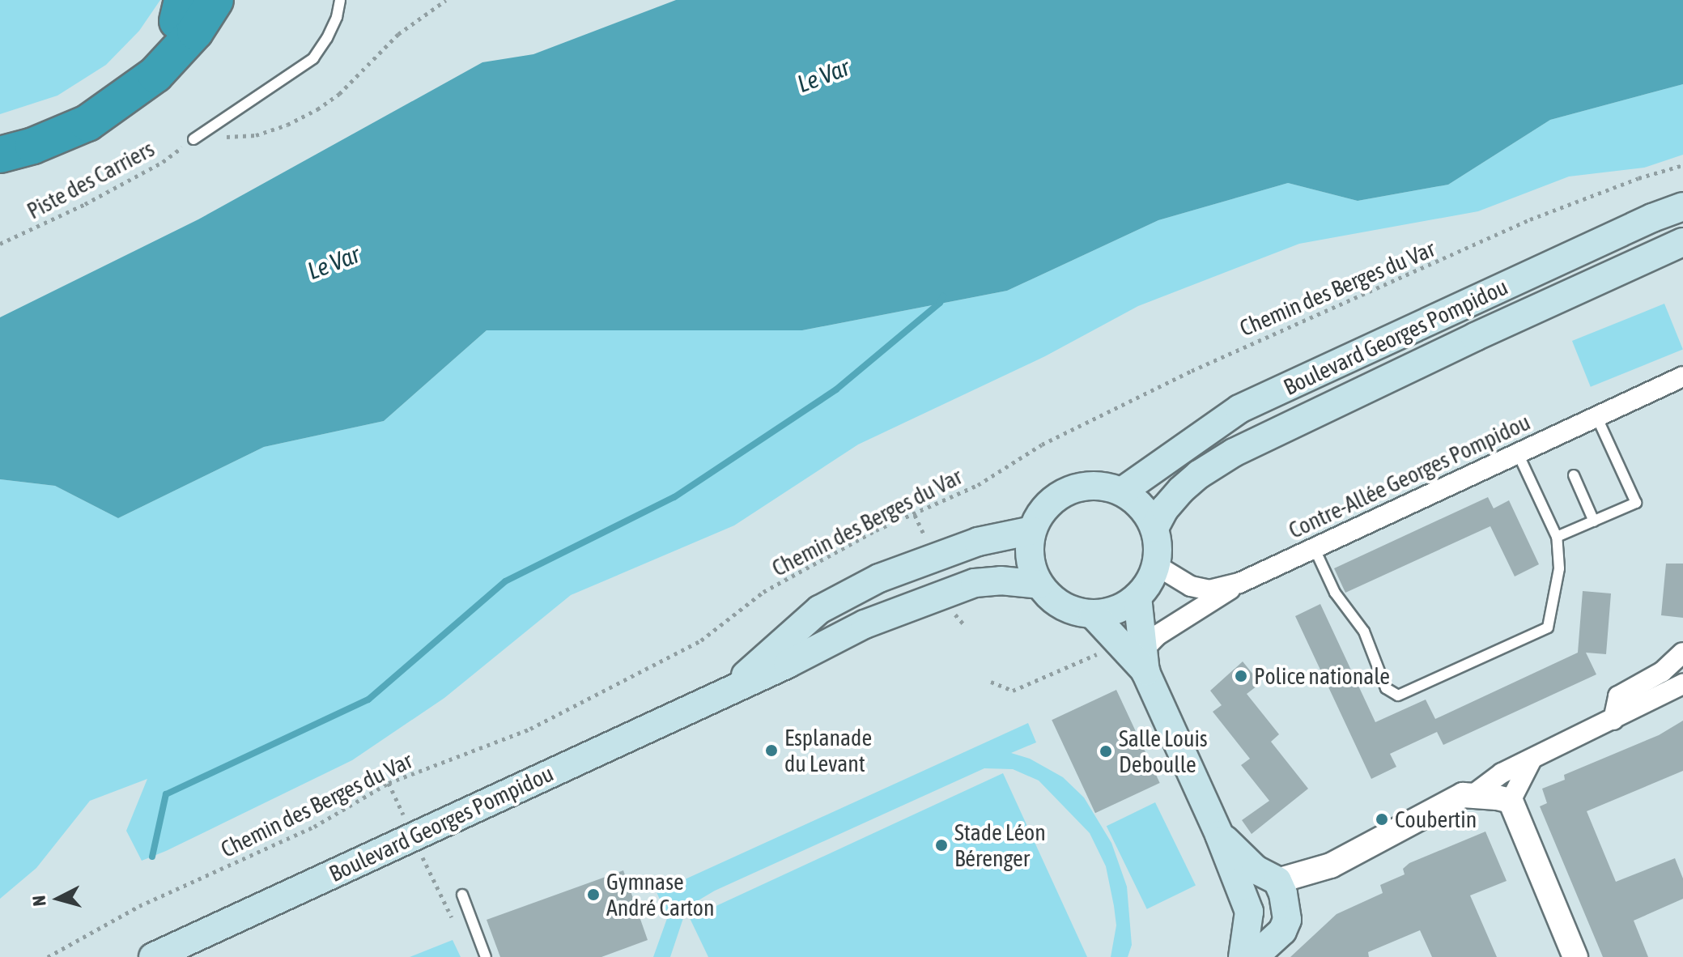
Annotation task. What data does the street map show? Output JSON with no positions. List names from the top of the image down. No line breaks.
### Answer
{"streets":{"main road":["Boulevard Georges Pompidou"],"street":["Contre-Allée Georges Pompidou"],"path":["Piste des Carriers","Chemin des Berges du Var"]},"crossings":[["Boulevard Georges Pompidou","Contre-Allée Georges Pompidou"]],"water":["Le Var"],"places":["Police nationale","Esplanade du Levant","Salle Louis Deboulle","Coubertin","Stade Léon Bérenger","Gymnase André Carton"],"north":"left"}
